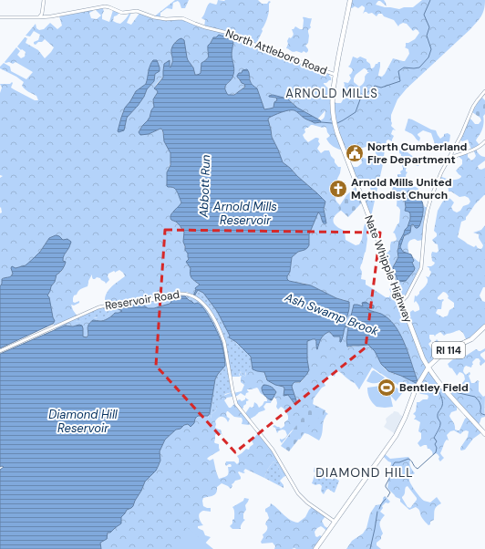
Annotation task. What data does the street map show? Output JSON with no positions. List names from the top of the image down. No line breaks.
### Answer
{"streets":{"main road":["Nate Whipple Highway","RI 114"],"street":["North Attleboro Road","Reservoir Road"]},"crossings":[["North Attleboro Road","Nate Whipple Highway"],["Nate Whipple Highway","RI 114"],["Reservoir Road","RI 114"]],"districts":["ARNOLD MILLS","DIAMOND HILL"],"water":["Abbott Run","Arnold Mills Reservoir","Ash Swamp Brook","Diamond Hill Reservoir"],"places":{"public building":["North Cumberland Fire Department"],"church":["Arnold Mills United Methodist Church"],"sports":["Bentley Field"]}}
